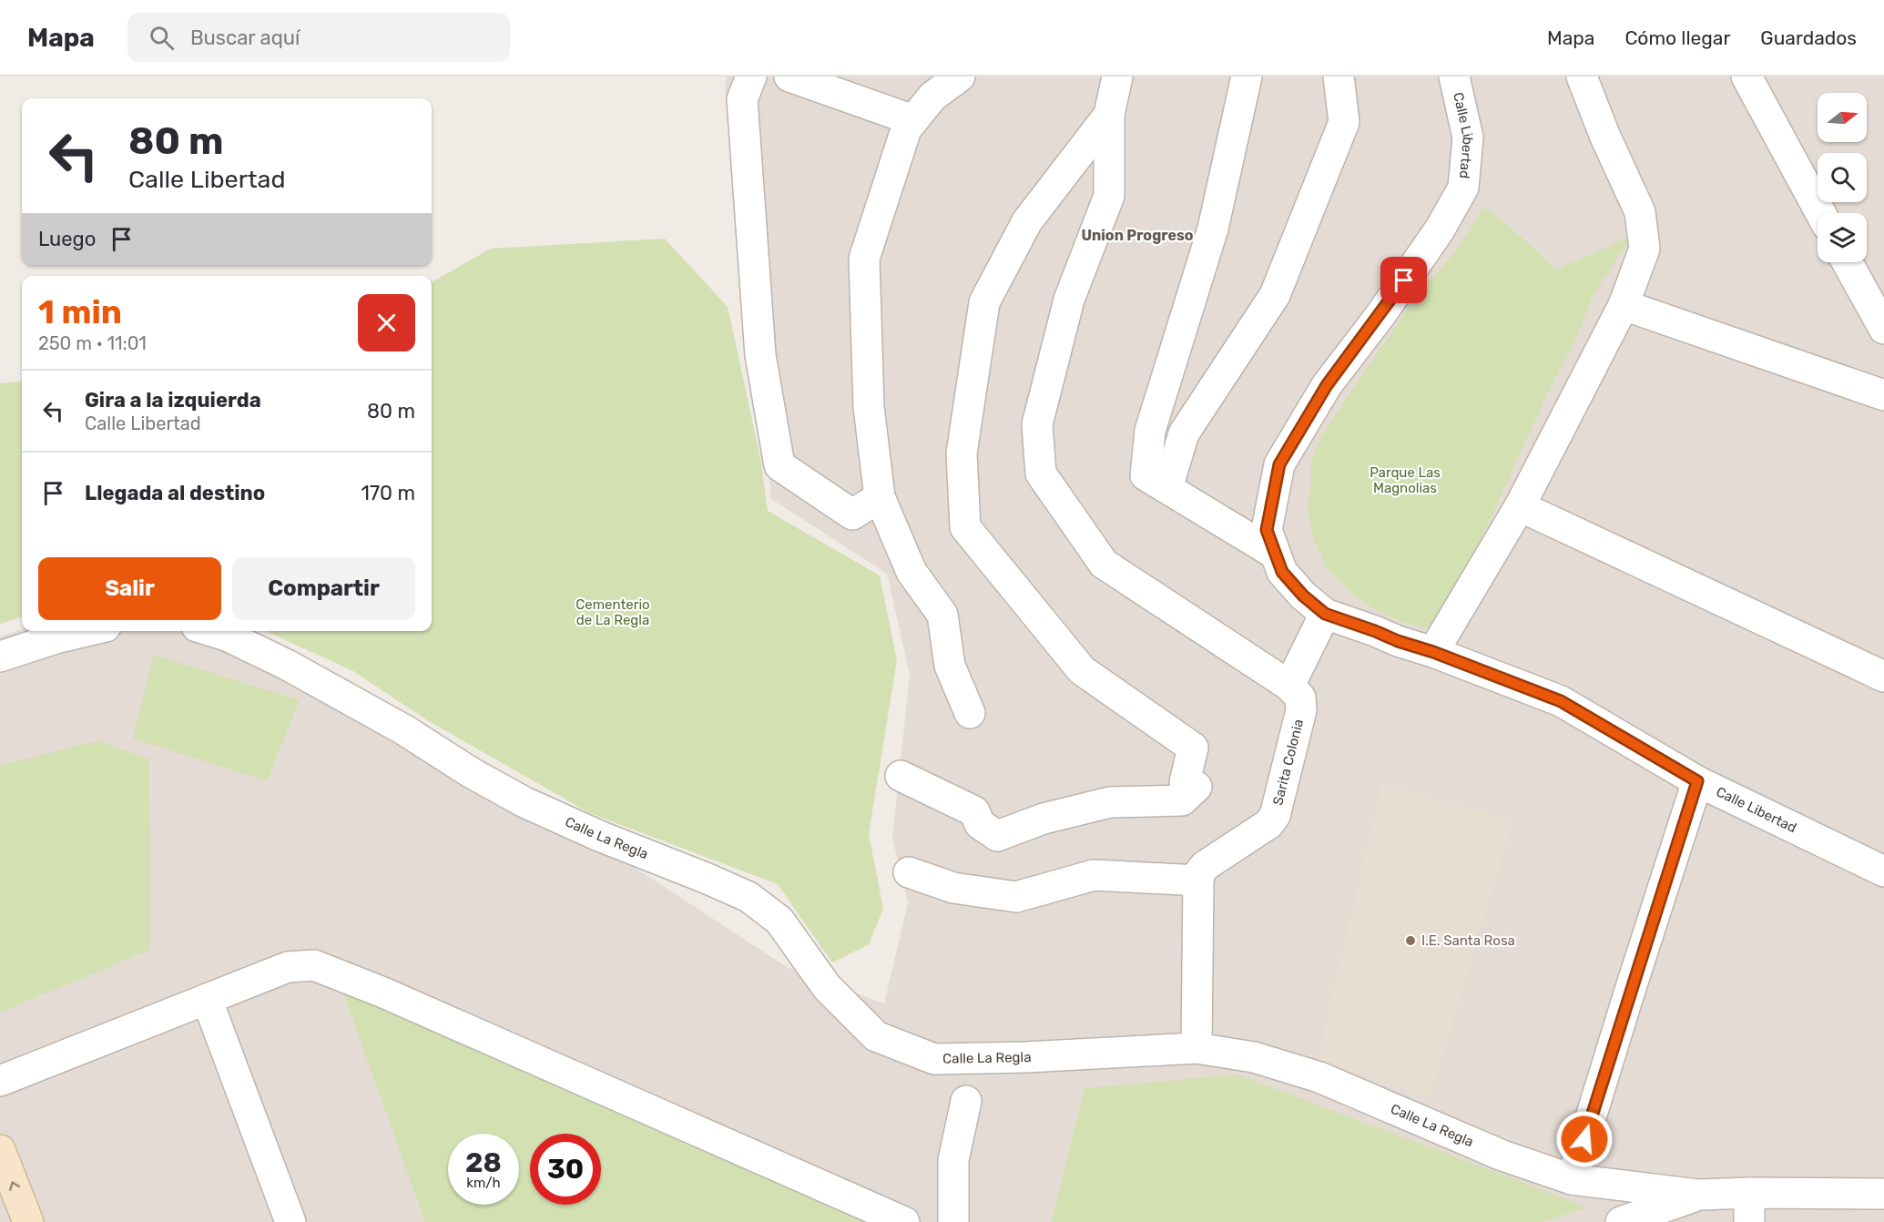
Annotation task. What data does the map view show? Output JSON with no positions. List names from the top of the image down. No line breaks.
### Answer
{"streets":{"street":["Calle Libertad","Sarita Colonia","Calle La Regla"]},"districts":["Union Progreso"],"parks":["Parque Las Magnolias","Cementerio de La Regla"],"places":["I.E. Santa Rosa"],"north":"right","page":{"header":"Mapa","search":"Buscar aquí","nav":["Mapa","Cómo llegar","Guardados"],"turn":["80 m","Calle Libertad"],"then":"Luego","heading":["1 min","250 m · 11:01"],"list":[{"name":"Gira a la izquierda","note":"Calle Libertad","value":"80 m"},{"name":"Llegada al destino","value":"170 m"}],"buttons":["Salir","Compartir"],"speed":"28 km/h","limit":"30"}}
